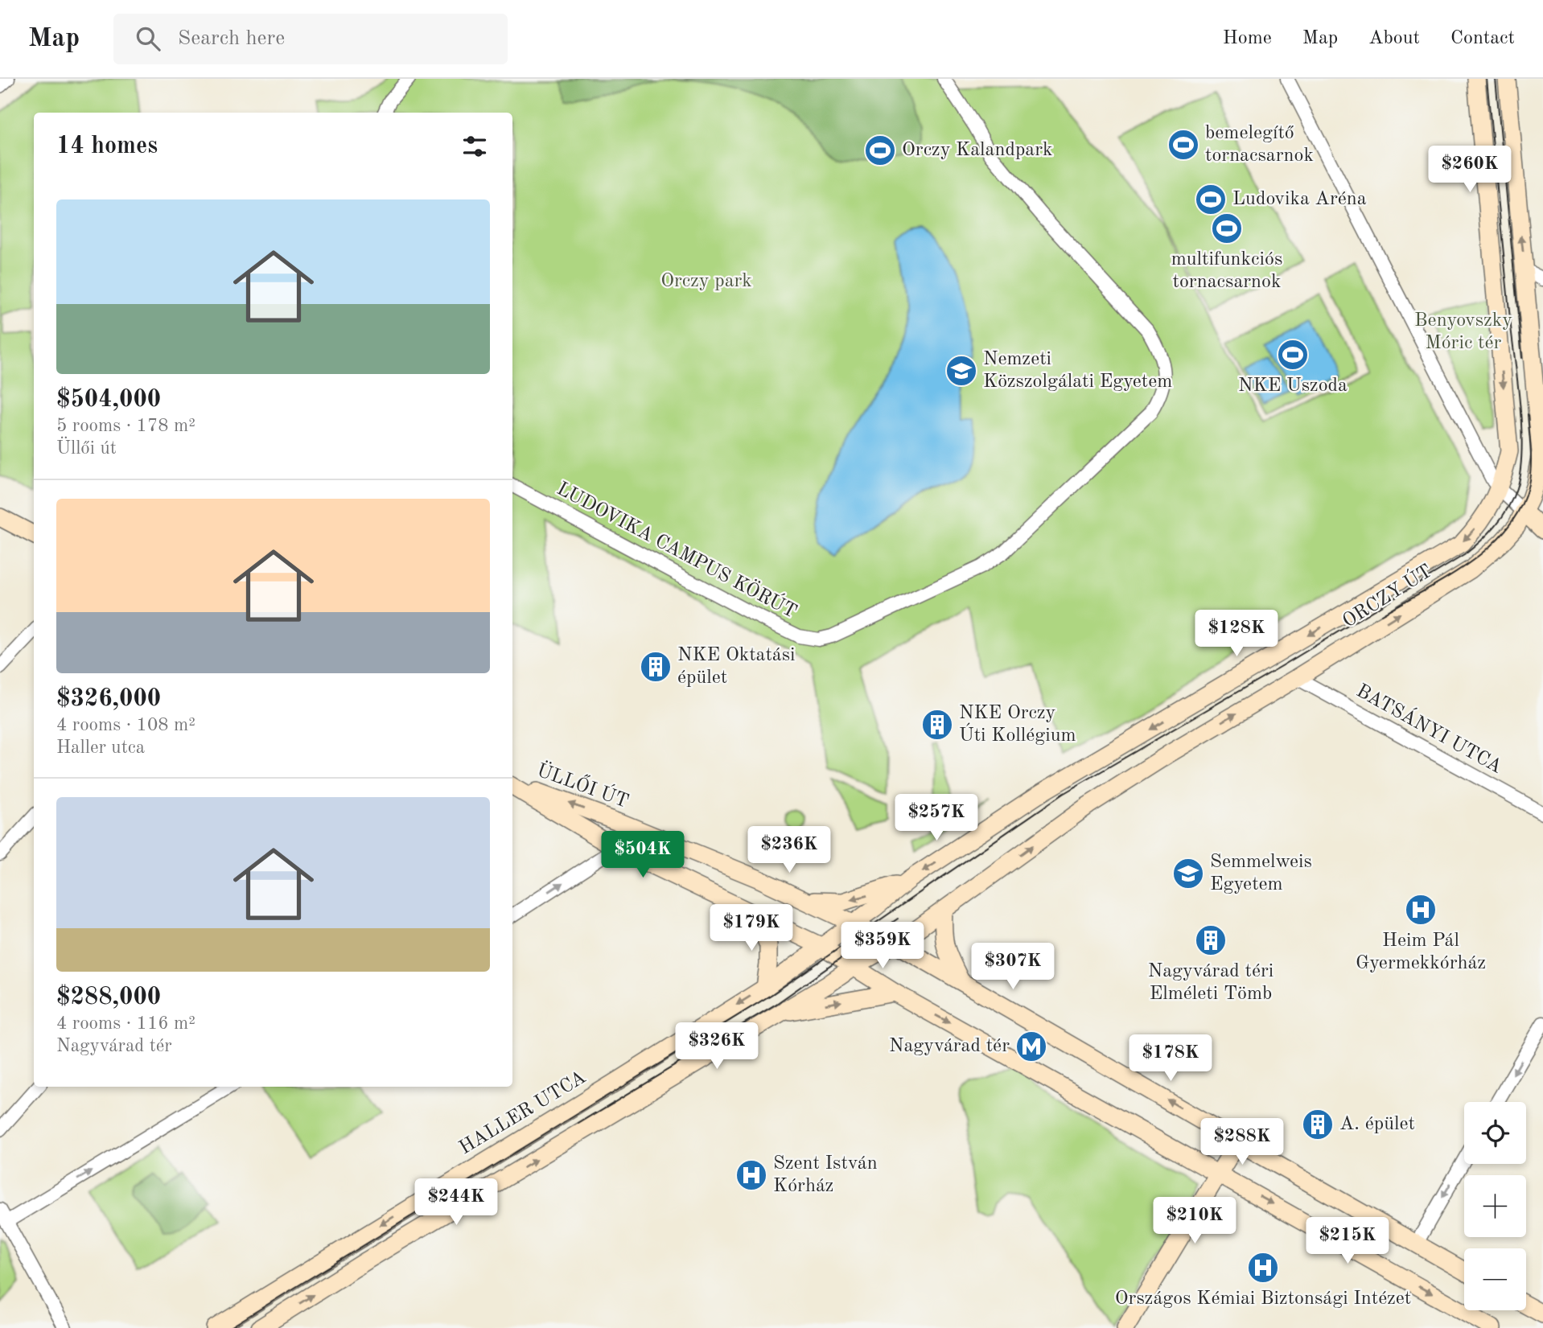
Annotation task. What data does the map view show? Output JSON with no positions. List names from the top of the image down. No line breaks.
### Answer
{"streets":{"street":["LUDOVIKA CAMPUS KÖRÚT","ORCZY ÚT","BATSÁNYI UTCA","ÜLLŐI ÚT","HALLER UTCA"]},"crossings":[["ORCZY ÚT","BATSÁNYI UTCA"],["ORCZY ÚT","ÜLLŐI ÚT"],["ORCZY ÚT","HALLER UTCA"],["ÜLLŐI ÚT","HALLER UTCA"]],"parks":["Orczy park","Benyovszky Móric tér"],"places":{"sports":["bemelegítő tornacsarnok","Orczy Kalandpark","Ludovika Aréna","multifunkciós tornacsarnok","NKE Uszoda"],"school or university":["Nemzeti Közszolgálati Egyetem","Semmelweis Egyetem"],"building":["NKE Oktatási épület","NKE Orczy Úti Kollégium","Nagyvárad téri Elméleti Tömb","A. épület"],"hospital":["Heim Pál Gyermekkórház","Szent István Kórház","Országos Kémiai Biztonsági Intézet"],"metro station":["Nagyvárad tér"]},"page":{"header":"Map","search":"Search here","nav":["Home","Map","About","Contact"],"heading":"14 homes","price":["$260K","$128K","$257K","$236K","$504K","$179K","$359K","$307K","$326K","$178K","$288K","$244K","$210K","$215K"],"list":[{"name":"$504,000","note":"5 rooms · 178 m² · Üllői út"},{"name":"$326,000","note":"4 rooms · 108 m² · Haller utca"},{"name":"$288,000","note":"4 rooms · 116 m² · Nagyvárad tér"}],"map_buttons":["+","−"]}}
